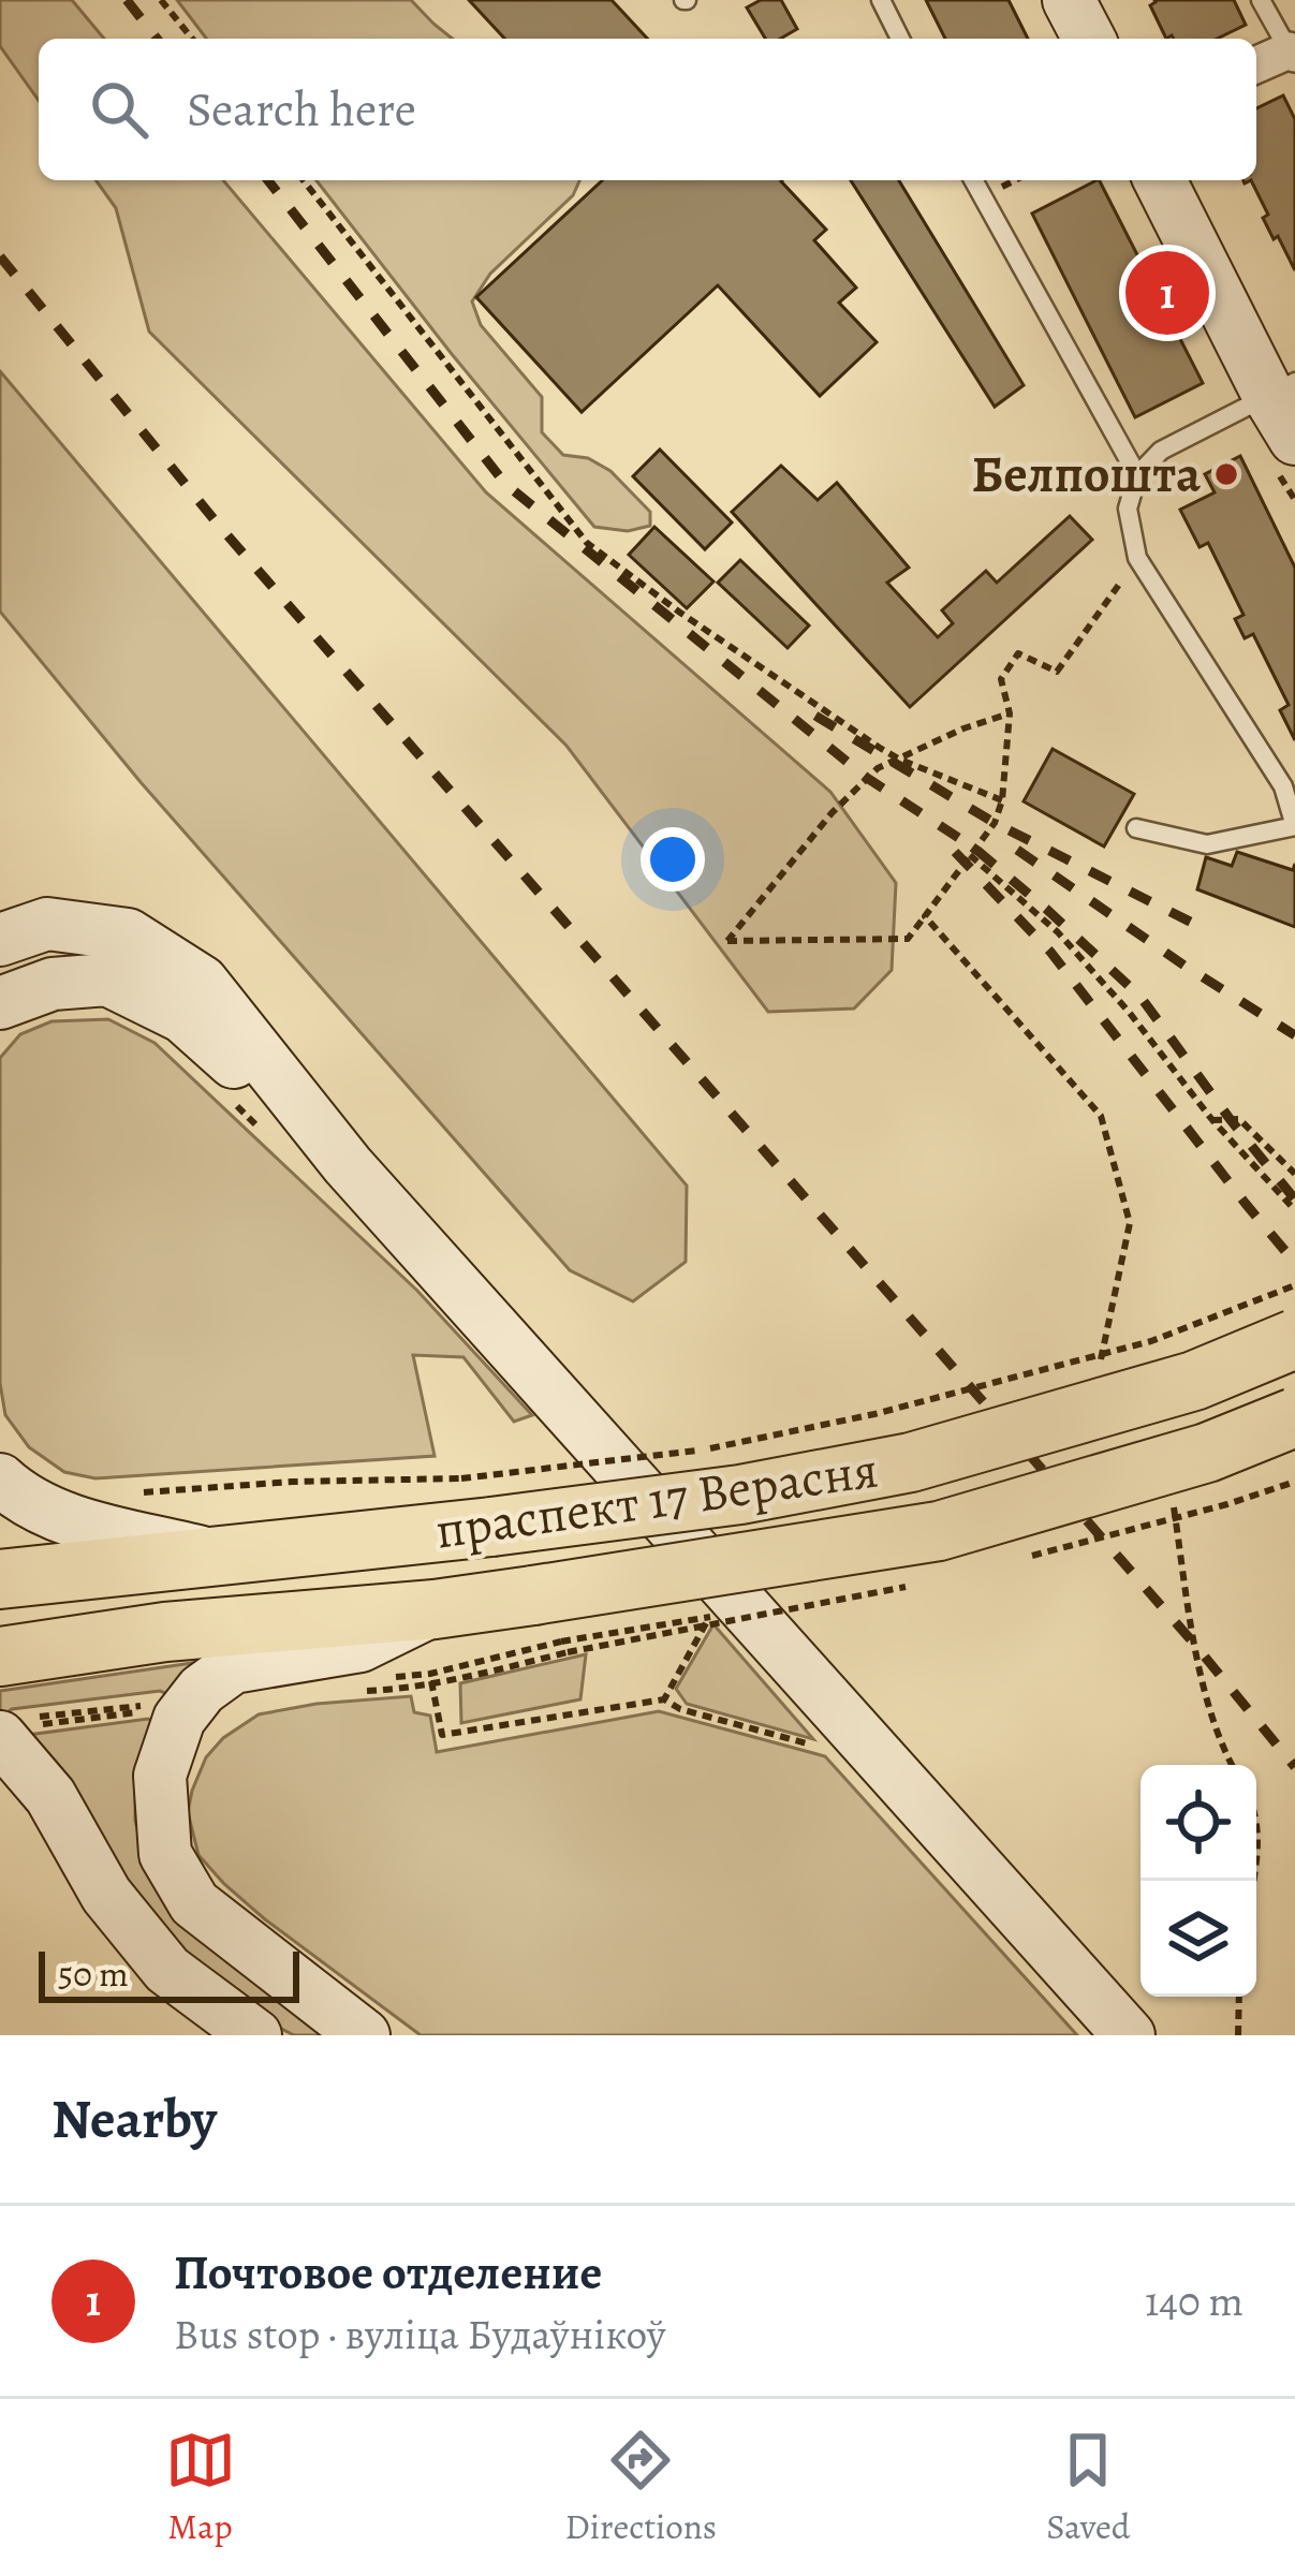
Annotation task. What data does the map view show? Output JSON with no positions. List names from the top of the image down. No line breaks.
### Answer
{"streets":{"main road":["праспект 17 Верасня"]},"places":["Белпошта"],"scale_bar":"50 m","page":{"search":"Search here","pins":"1","scale":"50 m","heading":"Nearby","list":[{"mark":"1","name":"Почтовое отделение","note":"Bus stop · вуліца Будаўнікоў","value":"140 m"}],"nav":["Map","Directions","Saved"]}}
